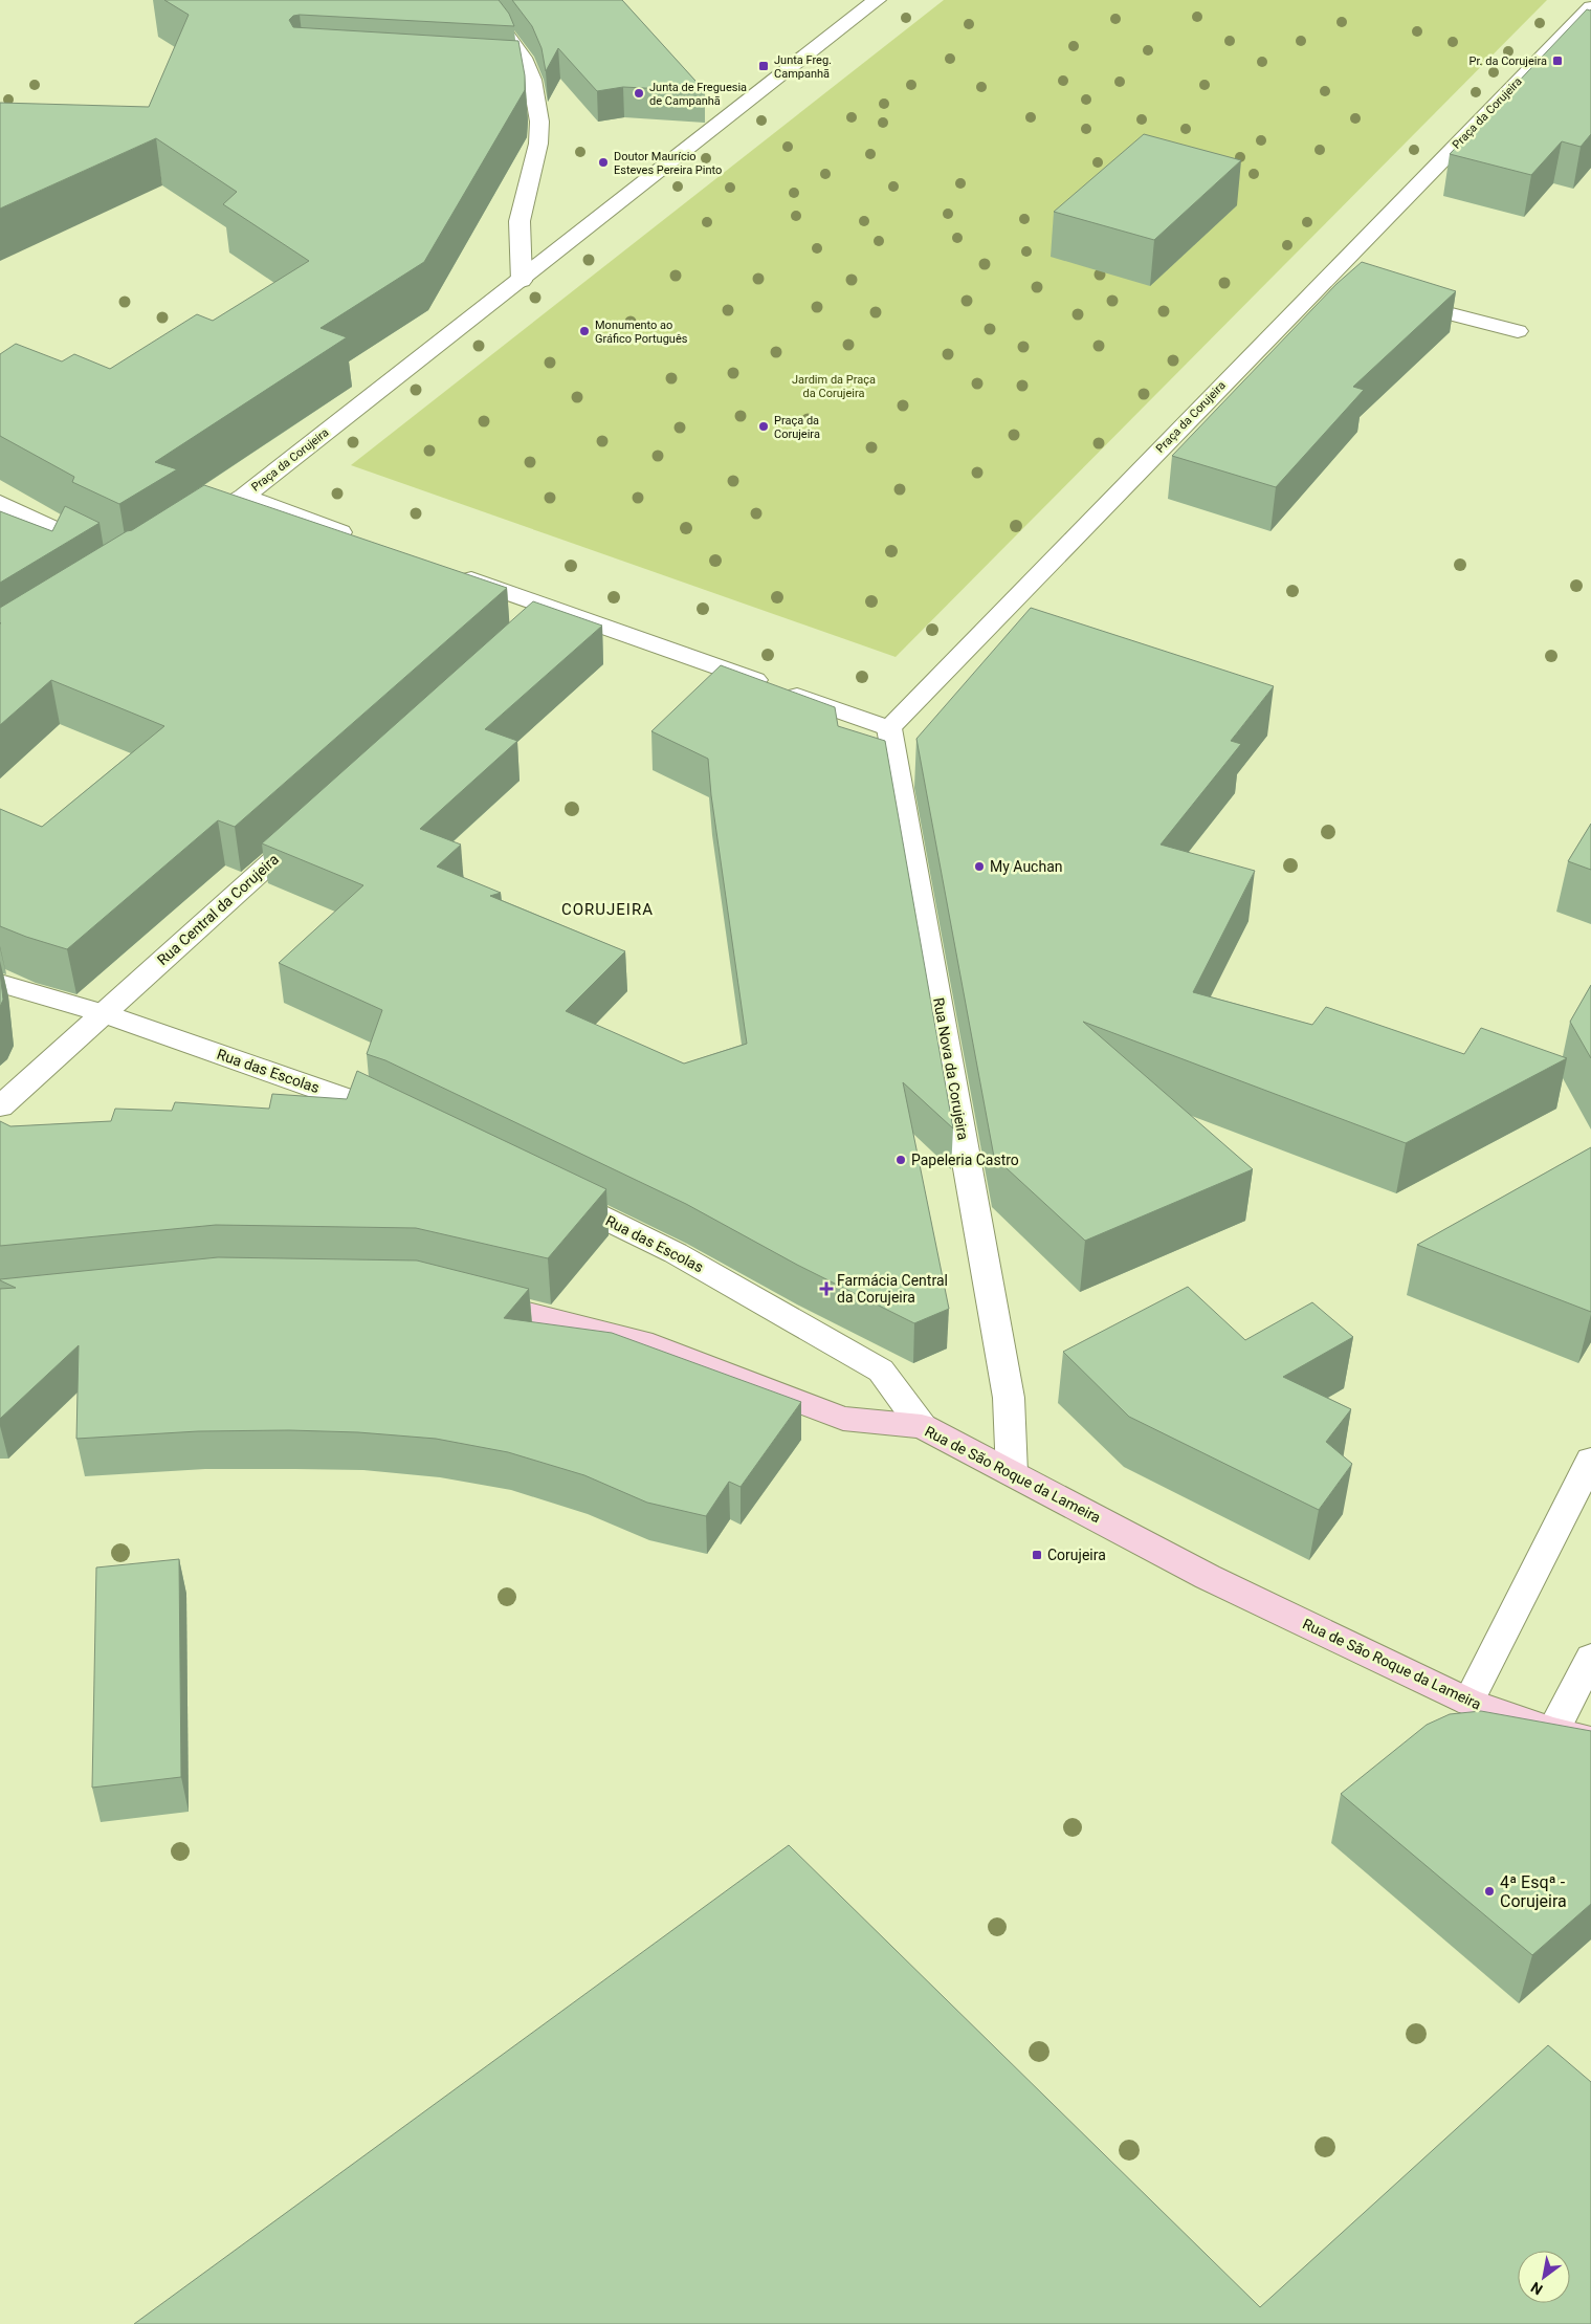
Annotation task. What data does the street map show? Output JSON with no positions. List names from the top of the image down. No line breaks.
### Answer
{"streets":{"main road":["Rua de São Roque da Lameira"],"street":["Praça da Corujeira","Rua Central da Corujeira","Rua Nova da Corujeira","Rua das Escolas"]},"crossings":[["Praça da Corujeira","Rua Nova da Corujeira"],["Rua Central da Corujeira","Rua das Escolas"],["Rua Nova da Corujeira","Rua de São Roque da Lameira"],["Rua das Escolas","Rua de São Roque da Lameira"]],"districts":["CORUJEIRA"],"parks":["Jardim da Praça da Corujeira"],"places":{"transit":["Pr. da Corujeira","Junta Freg. Campanhã","Corujeira"],"other":["Junta de Freguesia de Campanhã","Doutor Maurício Esteves Pereira Pinto","Monumento ao Gráfico Português","Praça da Corujeira","My Auchan","Papeleria Castro","4ª Esqª - Corujeira"],"health":["Farmácia Central da Corujeira"]},"north":"bottom left"}
